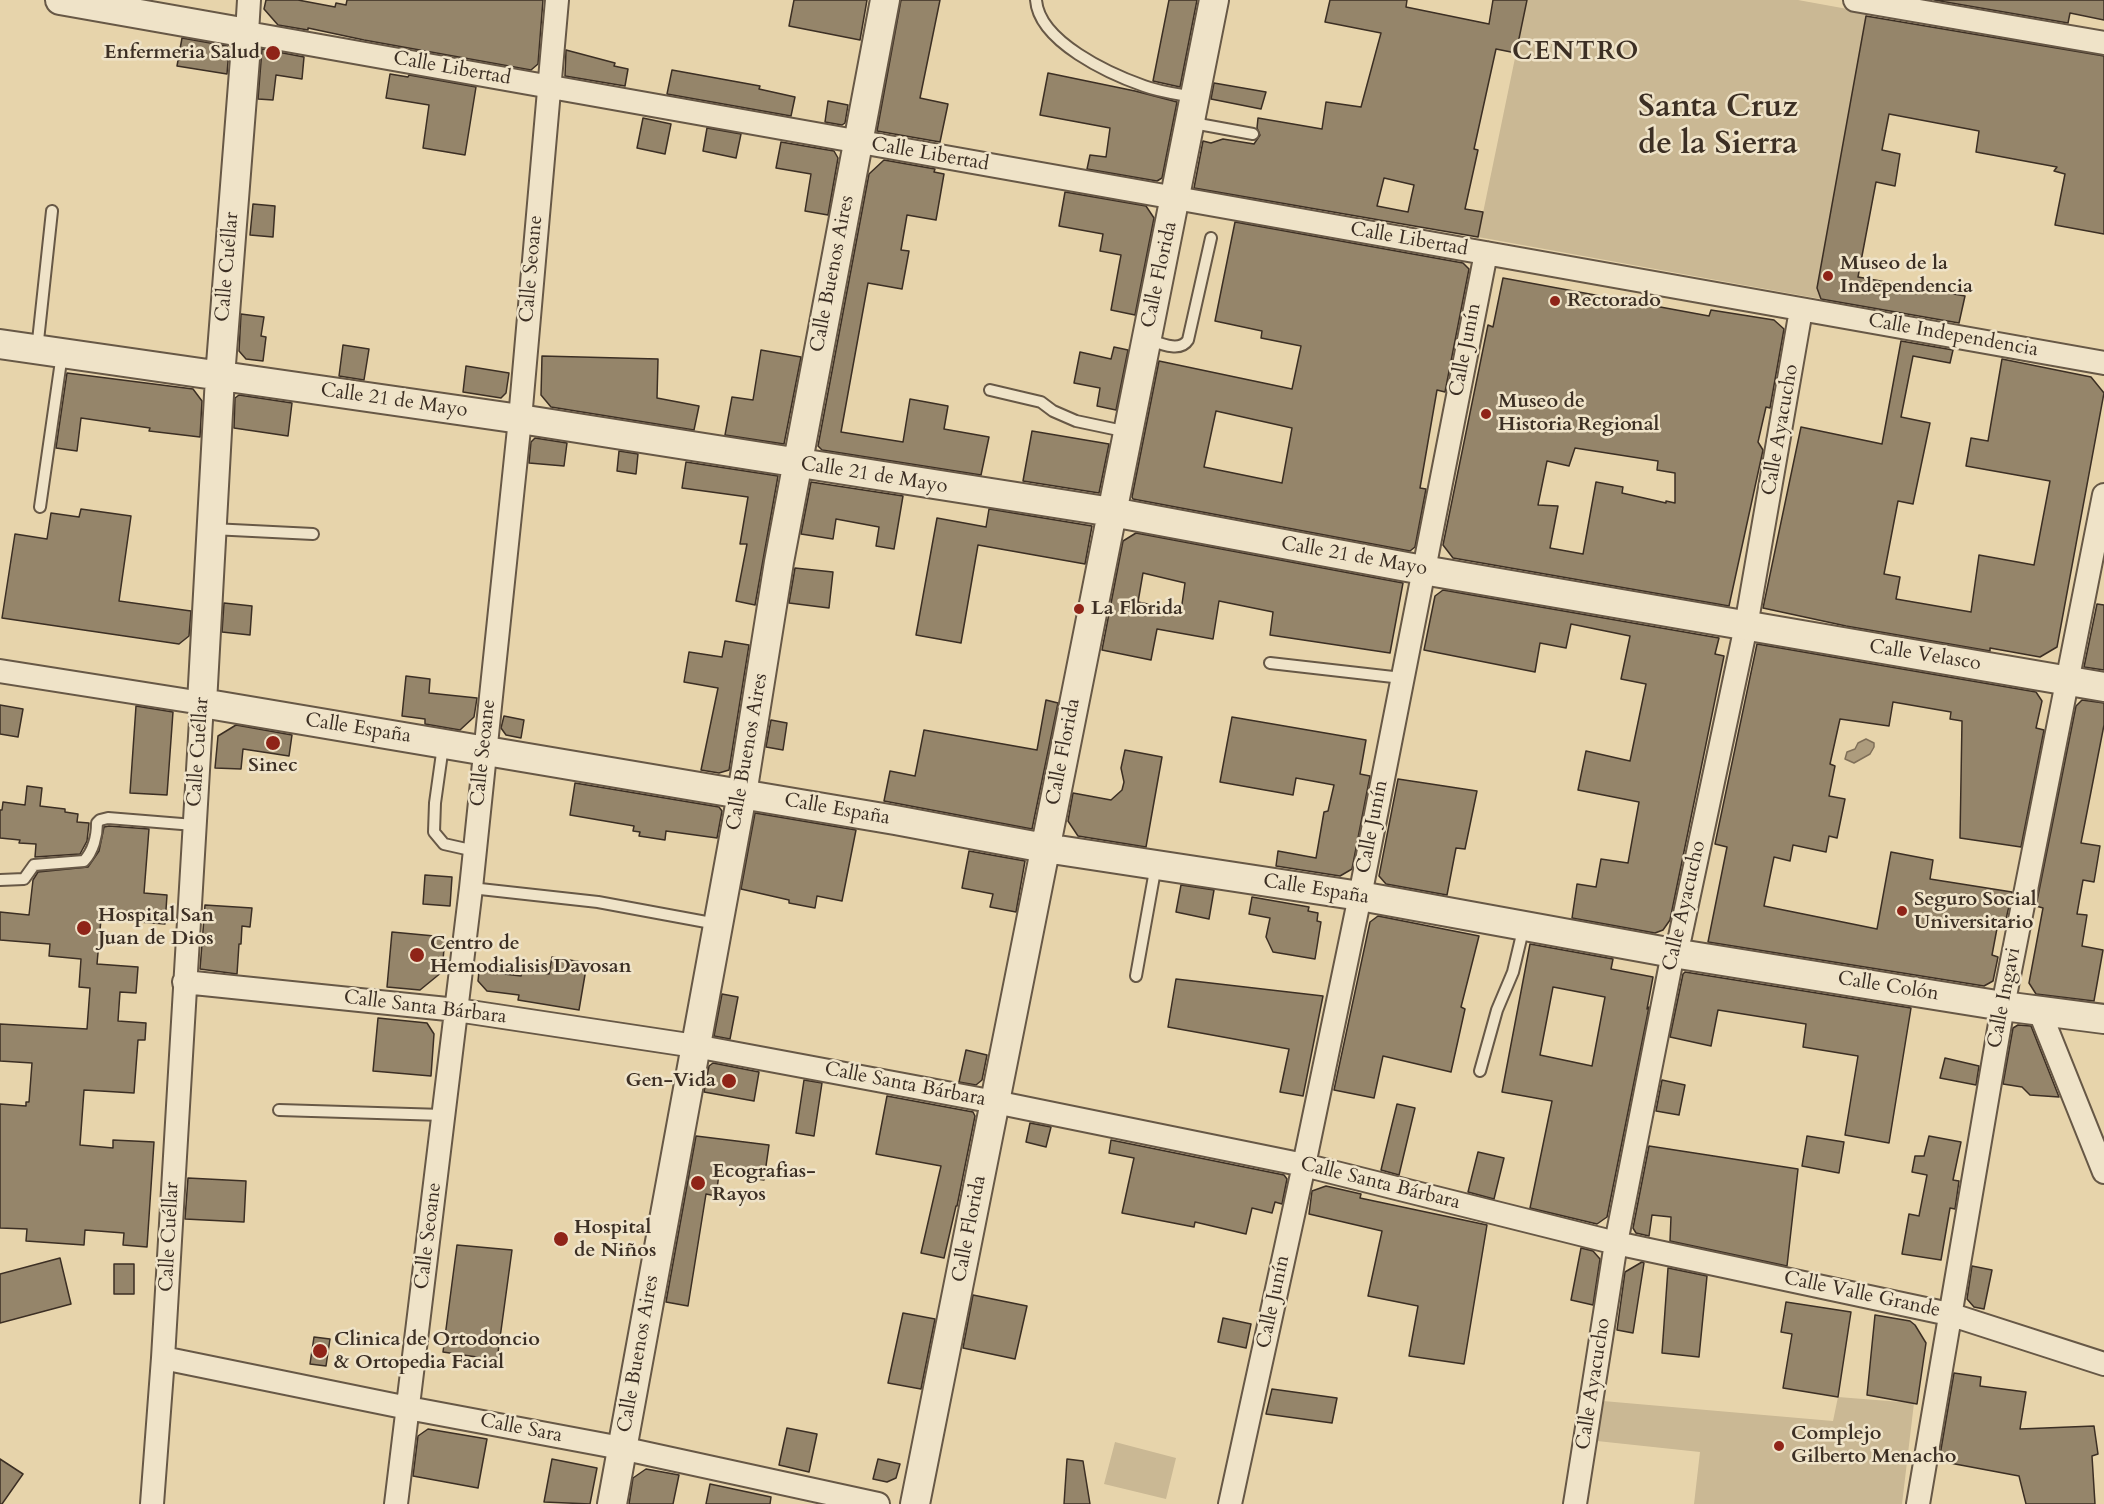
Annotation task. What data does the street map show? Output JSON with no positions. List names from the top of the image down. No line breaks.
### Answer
{"streets":{"street":["Calle Libertad","Calle Cuéllar","Calle Seoane","Calle Buenos Aires","Calle Florida","Calle Independencia","Calle Junín","Calle 21 de Mayo","Calle Ayacucho","Calle Velasco","Calle España","Calle Colón","Calle Ingavi","Calle Santa Bárbara","Calle Valle Grande","Calle Sara"]},"crossings":[["Calle Libertad","Calle Cuéllar"],["Calle Libertad","Calle Seoane"],["Calle Libertad","Calle Buenos Aires"],["Calle Libertad","Calle Florida"],["Calle Libertad","Calle Independencia"],["Calle Libertad","Calle Junín"],["Calle Libertad","Calle Ayacucho"],["Calle Cuéllar","Calle 21 de Mayo"],["Calle Cuéllar","Calle España"],["Calle Cuéllar","Calle Santa Bárbara"],["Calle Cuéllar","Calle Sara"],["Calle Seoane","Calle 21 de Mayo"],["Calle Seoane","Calle España"],["Calle Seoane","Calle Santa Bárbara"],["Calle Seoane","Calle Sara"],["Calle Buenos Aires","Calle 21 de Mayo"],["Calle Buenos Aires","Calle España"],["Calle Buenos Aires","Calle Santa Bárbara"],["Calle Buenos Aires","Calle Sara"],["Calle Florida","Calle 21 de Mayo"],["Calle Florida","Calle España"],["Calle Florida","Calle Santa Bárbara"],["Calle Independencia","Calle Ayacucho"],["Calle Junín","Calle 21 de Mayo"],["Calle Junín","Calle España"],["Calle Junín","Calle Santa Bárbara"],["Calle 21 de Mayo","Calle Ayacucho"],["Calle 21 de Mayo","Calle Velasco"],["Calle Ayacucho","Calle Velasco"],["Calle Ayacucho","Calle España"],["Calle Ayacucho","Calle Colón"],["Calle Ayacucho","Calle Santa Bárbara"],["Calle Ayacucho","Calle Valle Grande"],["Calle Velasco","Calle Ingavi"],["Calle España","Calle Colón"],["Calle Colón","Calle Ingavi"],["Calle Ingavi","Calle Valle Grande"],["Calle Santa Bárbara","Calle Valle Grande"]],"districts":["CENTRO","Santa Cruz de la Sierra"],"places":["Enfermeria Salud","Museo de la Independencia","Rectorado","Museo de Historia Regional","La Florida","Sinec","Seguro Social Universitario","Hospital San Juan de Dios","Centro de Hemodialisis Davosan","Gen-Vida","Ecografias- Rayos","Hospital de Niños","Clinica de Ortodoncio & Ortopedia Facial","Complejo Gilberto Menacho"]}
